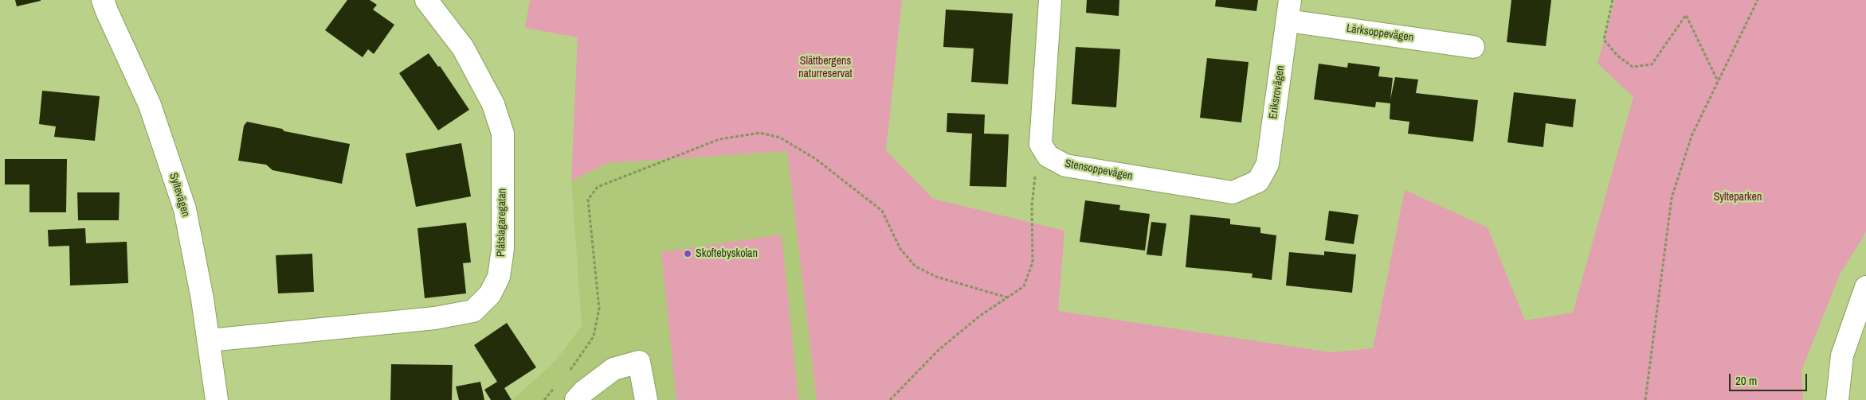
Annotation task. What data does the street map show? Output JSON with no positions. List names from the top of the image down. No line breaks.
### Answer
{"streets":{"street":["Lärksoppevägen","Eriksrovägen","Stensoppevägen","Syltevägen","Plåtslagaregatan"]},"crossings":[["Lärksoppevägen","Eriksrovägen"],["Eriksrovägen","Stensoppevägen"],["Syltevägen","Plåtslagaregatan"]],"parks":["Slättbergens naturreservat","Sylteparken"],"places":["Skoftebyskolan"],"scale_bar":"20 m"}
